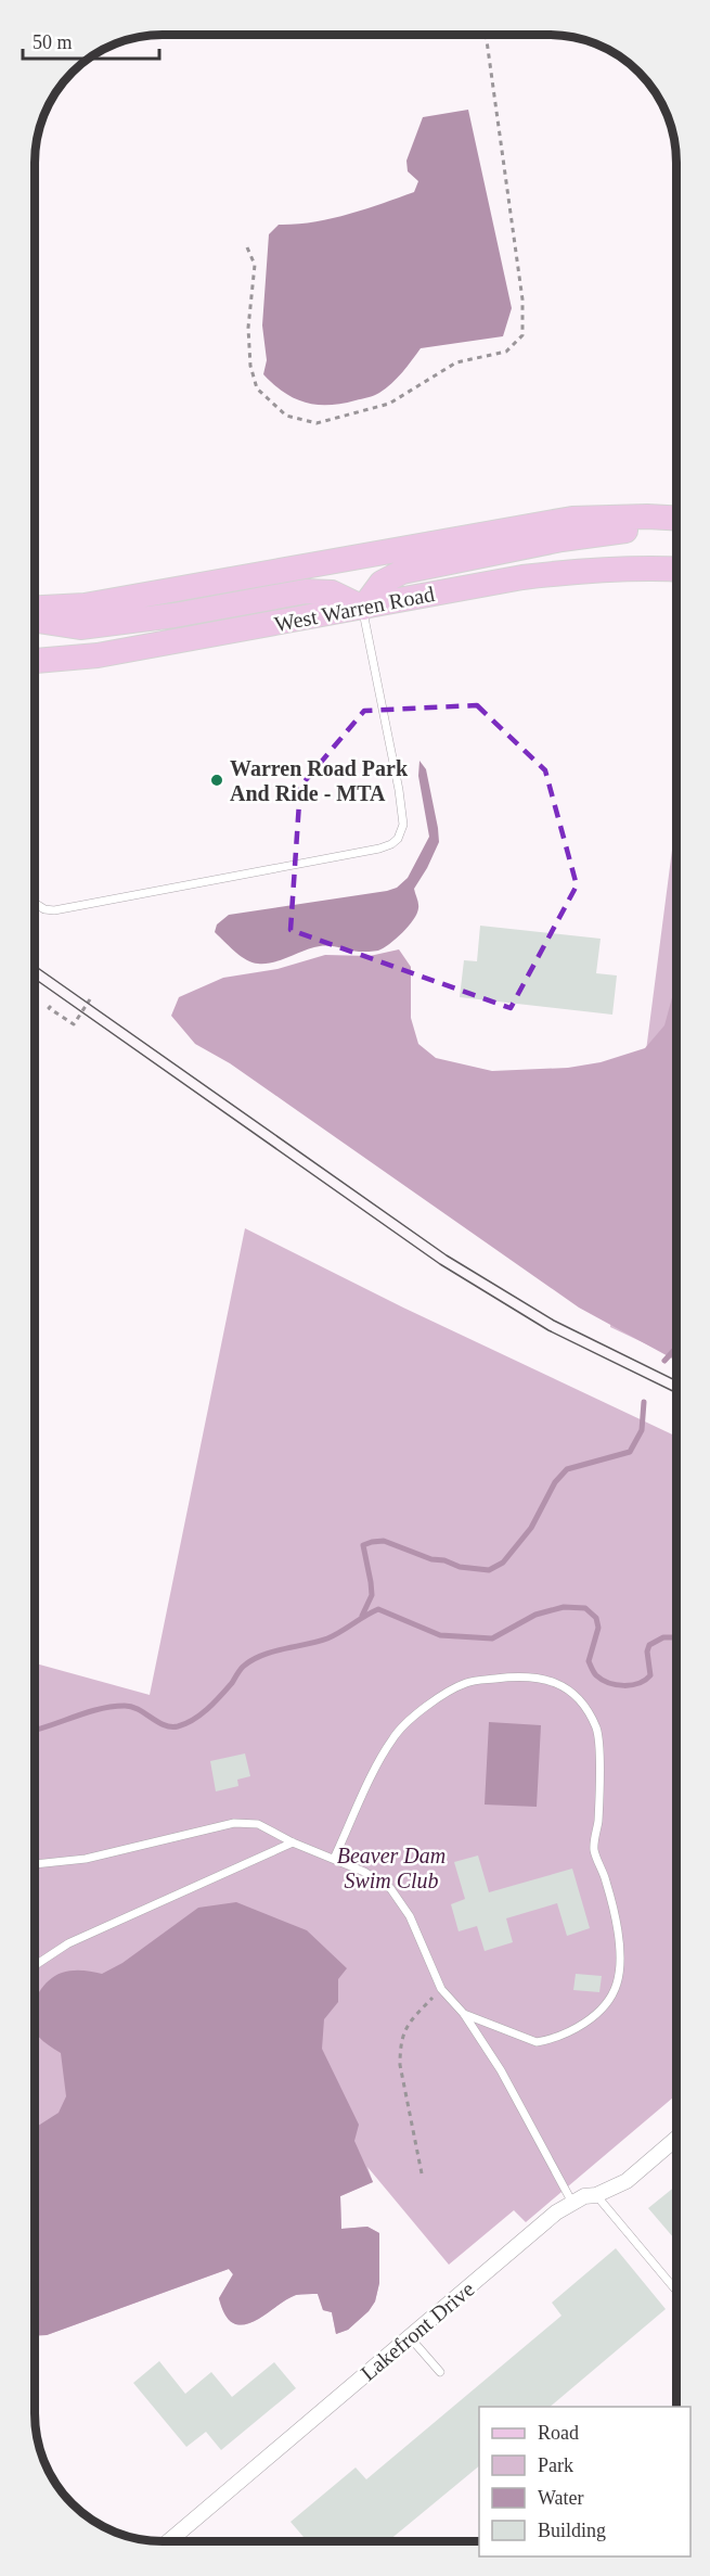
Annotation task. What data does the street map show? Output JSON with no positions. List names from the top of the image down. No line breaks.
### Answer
{"streets":{"main road":["West Warren Road"],"street":["Lakefront Drive"]},"parks":["Beaver Dam Swim Club"],"places":["Warren Road Park And Ride - MTA"],"legend":["Road","Park","Water","Building"],"scale_bar":"50 m"}
